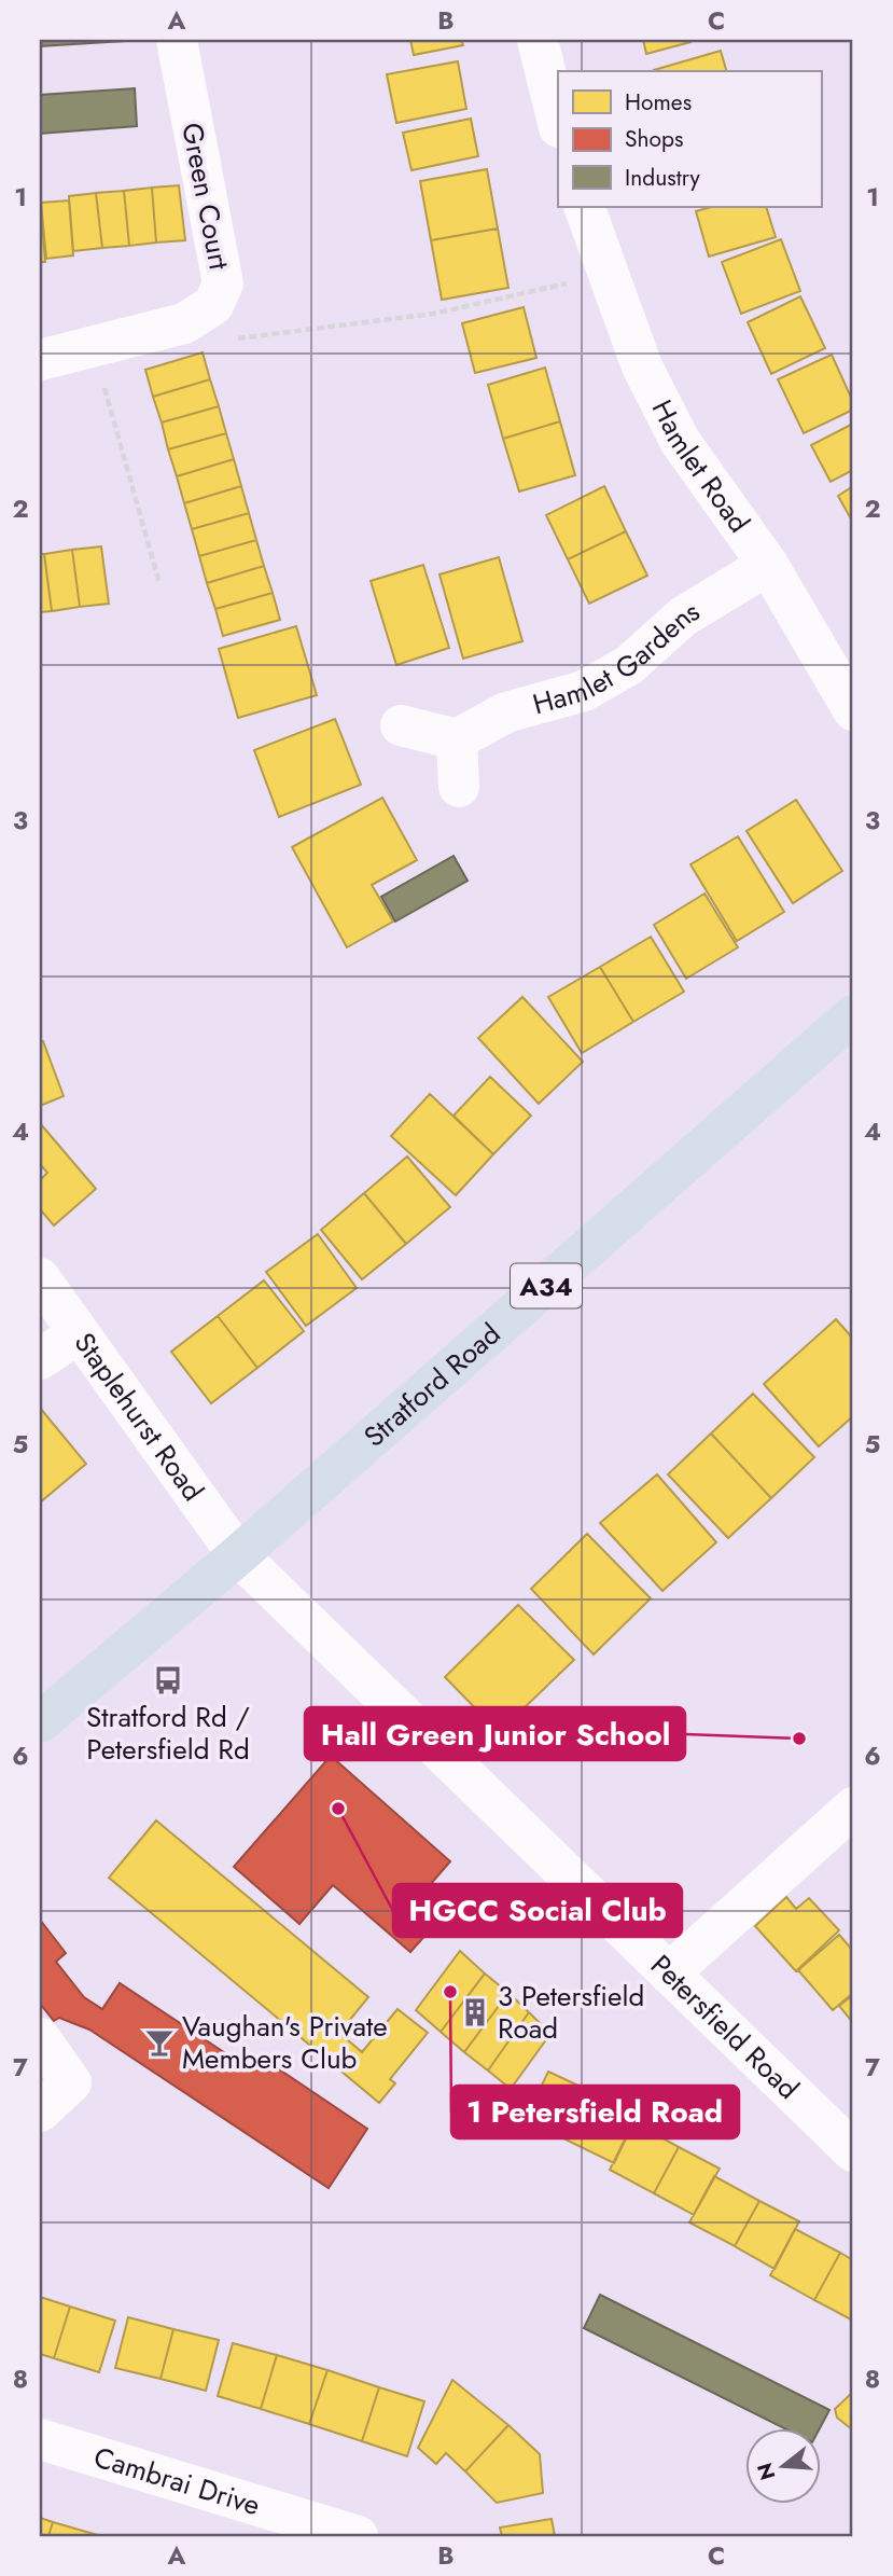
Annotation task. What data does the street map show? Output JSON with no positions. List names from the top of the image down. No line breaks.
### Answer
{"streets":{"highway":["A34","Stratford Road"],"street":["Green Court","Hamlet Road","Hamlet Gardens","Staplehurst Road","Petersfield Road","Cambrai Drive"]},"crossings":[["Hamlet Road","Hamlet Gardens"],["Stratford Road","Staplehurst Road"],["Stratford Road","Petersfield Road"],["Staplehurst Road","Petersfield Road"]],"places":{"bus stop":["Stratford Rd / Petersfield Rd"],"other":["Hall Green Junior School","HGCC Social Club","1 Petersfield Road"],"building":["3 Petersfield Road"],"bar":["Vaughan's Private Members Club"]},"legend":["Homes","Shops","Industry"],"north":"left","grid":{"columns":["A","B","C"],"rows":["1","2","3","4","5","6","7","8"]}}
